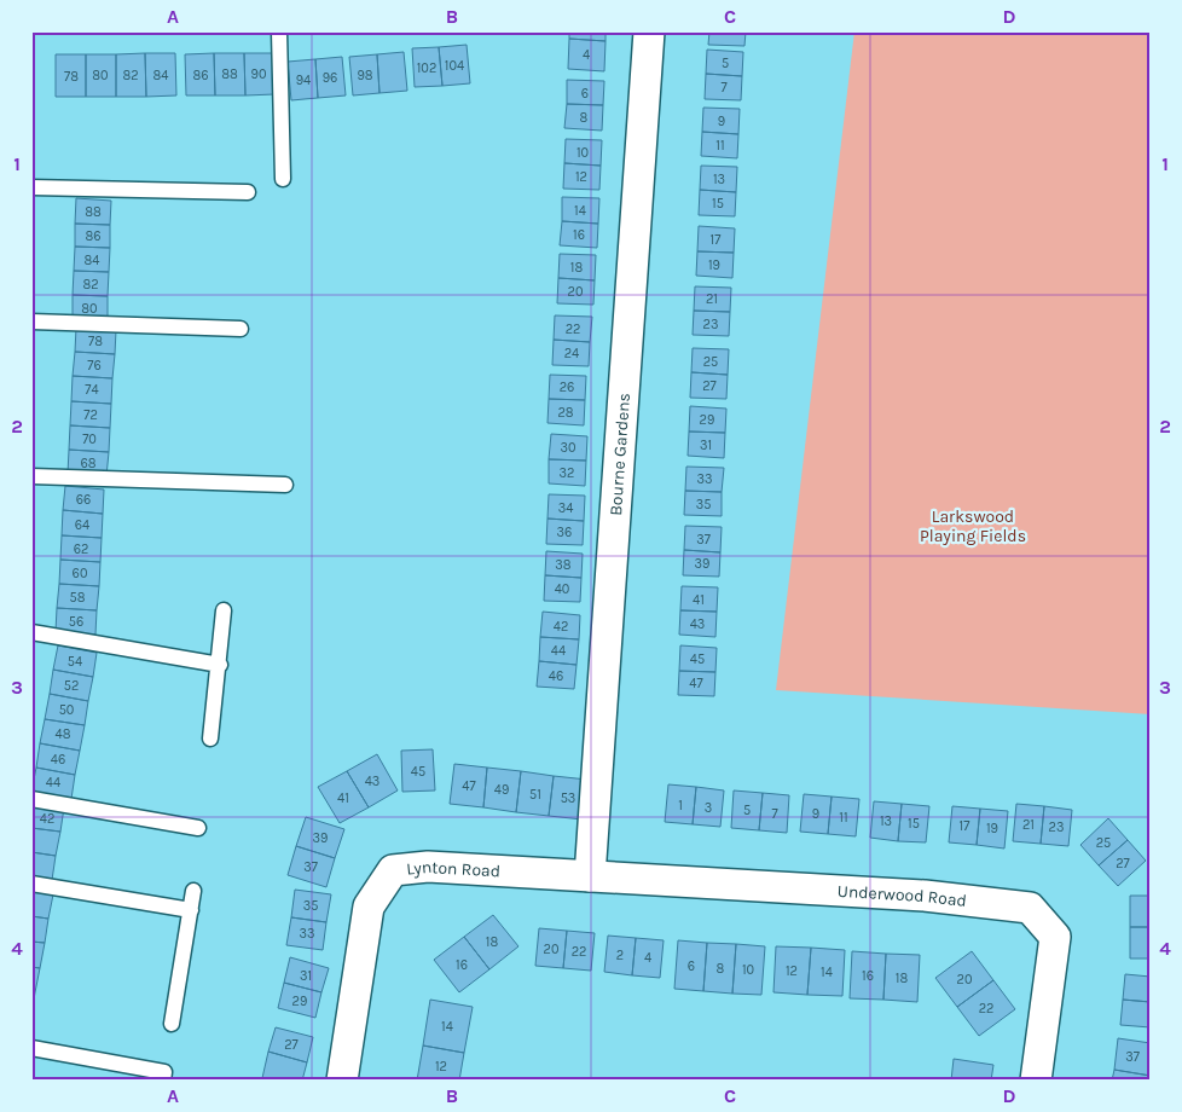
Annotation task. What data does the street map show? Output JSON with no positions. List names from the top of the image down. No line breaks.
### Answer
{"streets":{"street":["Bourne Gardens","Lynton Road","Underwood Road"]},"crossings":[["Bourne Gardens","Lynton Road"],["Bourne Gardens","Underwood Road"],["Lynton Road","Underwood Road"]],"parks":["Larkswood Playing Fields"],"house_numbers":["4","5","104","102","88","90","80","82","84","86","98","78","96","94","7","6","8","9","11","10","12","13","15","14","88","16","86","17","84","19","18","82","20","21","80","23","22","78","24","25","76","27","26","74","28","72","29","70","31","30","68","32","33","66","35","34","64","36","37","62","39","38","60","40","58","41","56","43","42","44","45","54","46","47","52","50","48","46","45","43","44","47","49","51","41","53","1","3","5","7","9","11","42","13","15","21","17","23","19","39","25","27","37","35","33","18","20","22","2","4","16","6","8","10","12","14","31","16","18","20","29","22","14","27","37","12"],"grid":{"columns":["A","B","C","D"],"rows":["1","2","3","4"]}}
